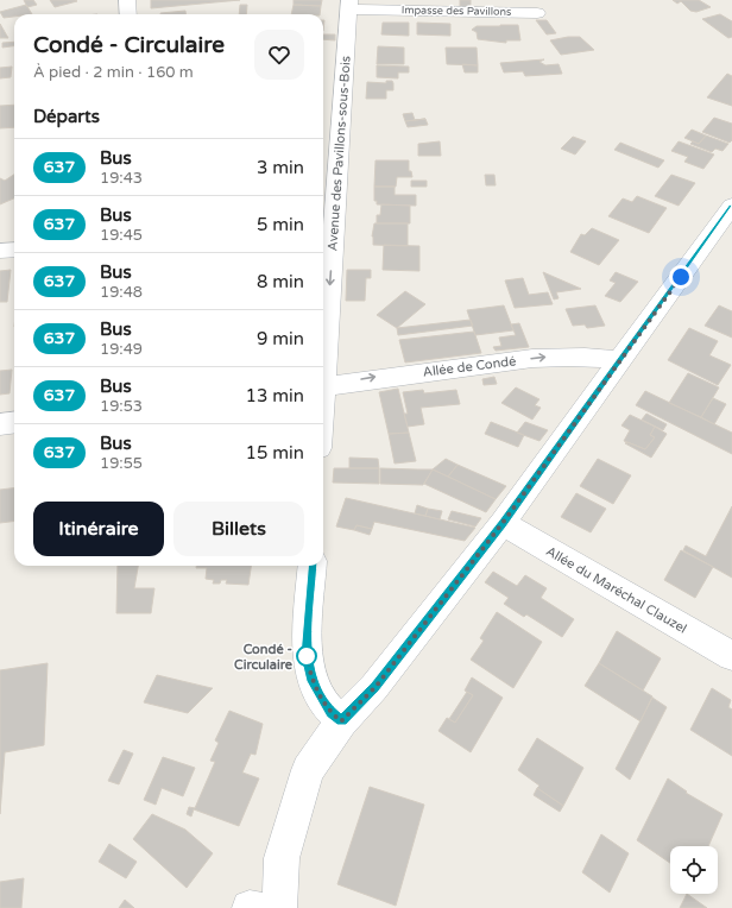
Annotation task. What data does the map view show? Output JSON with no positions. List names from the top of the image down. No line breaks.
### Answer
{"streets":{"street":["Impasse des Pavillons","Avenue des Pavillons-sous-Bois","Allée de Condé","Allée du Maréchal Clauzel"]},"crossings":[["Impasse des Pavillons","Avenue des Pavillons-sous-Bois"]],"one_way":["Allée de Condé"],"places":["Condé - Circulaire"],"lines":["bus line 637"],"page":{"heading":[["Condé - Circulaire","À pied · 2 min · 160 m"],"Départs"],"list":[{"mark":"637","name":"Bus","note":"19:43","value":"3 min"},{"mark":"637","name":"Bus","note":"19:45","value":"5 min"},{"mark":"637","name":"Bus","note":"19:48","value":"8 min"},{"mark":"637","name":"Bus","note":"19:49","value":"9 min"},{"mark":"637","name":"Bus","note":"19:53","value":"13 min"},{"mark":"637","name":"Bus","note":"19:55","value":"15 min"}],"buttons":["Itinéraire","Billets"]}}
